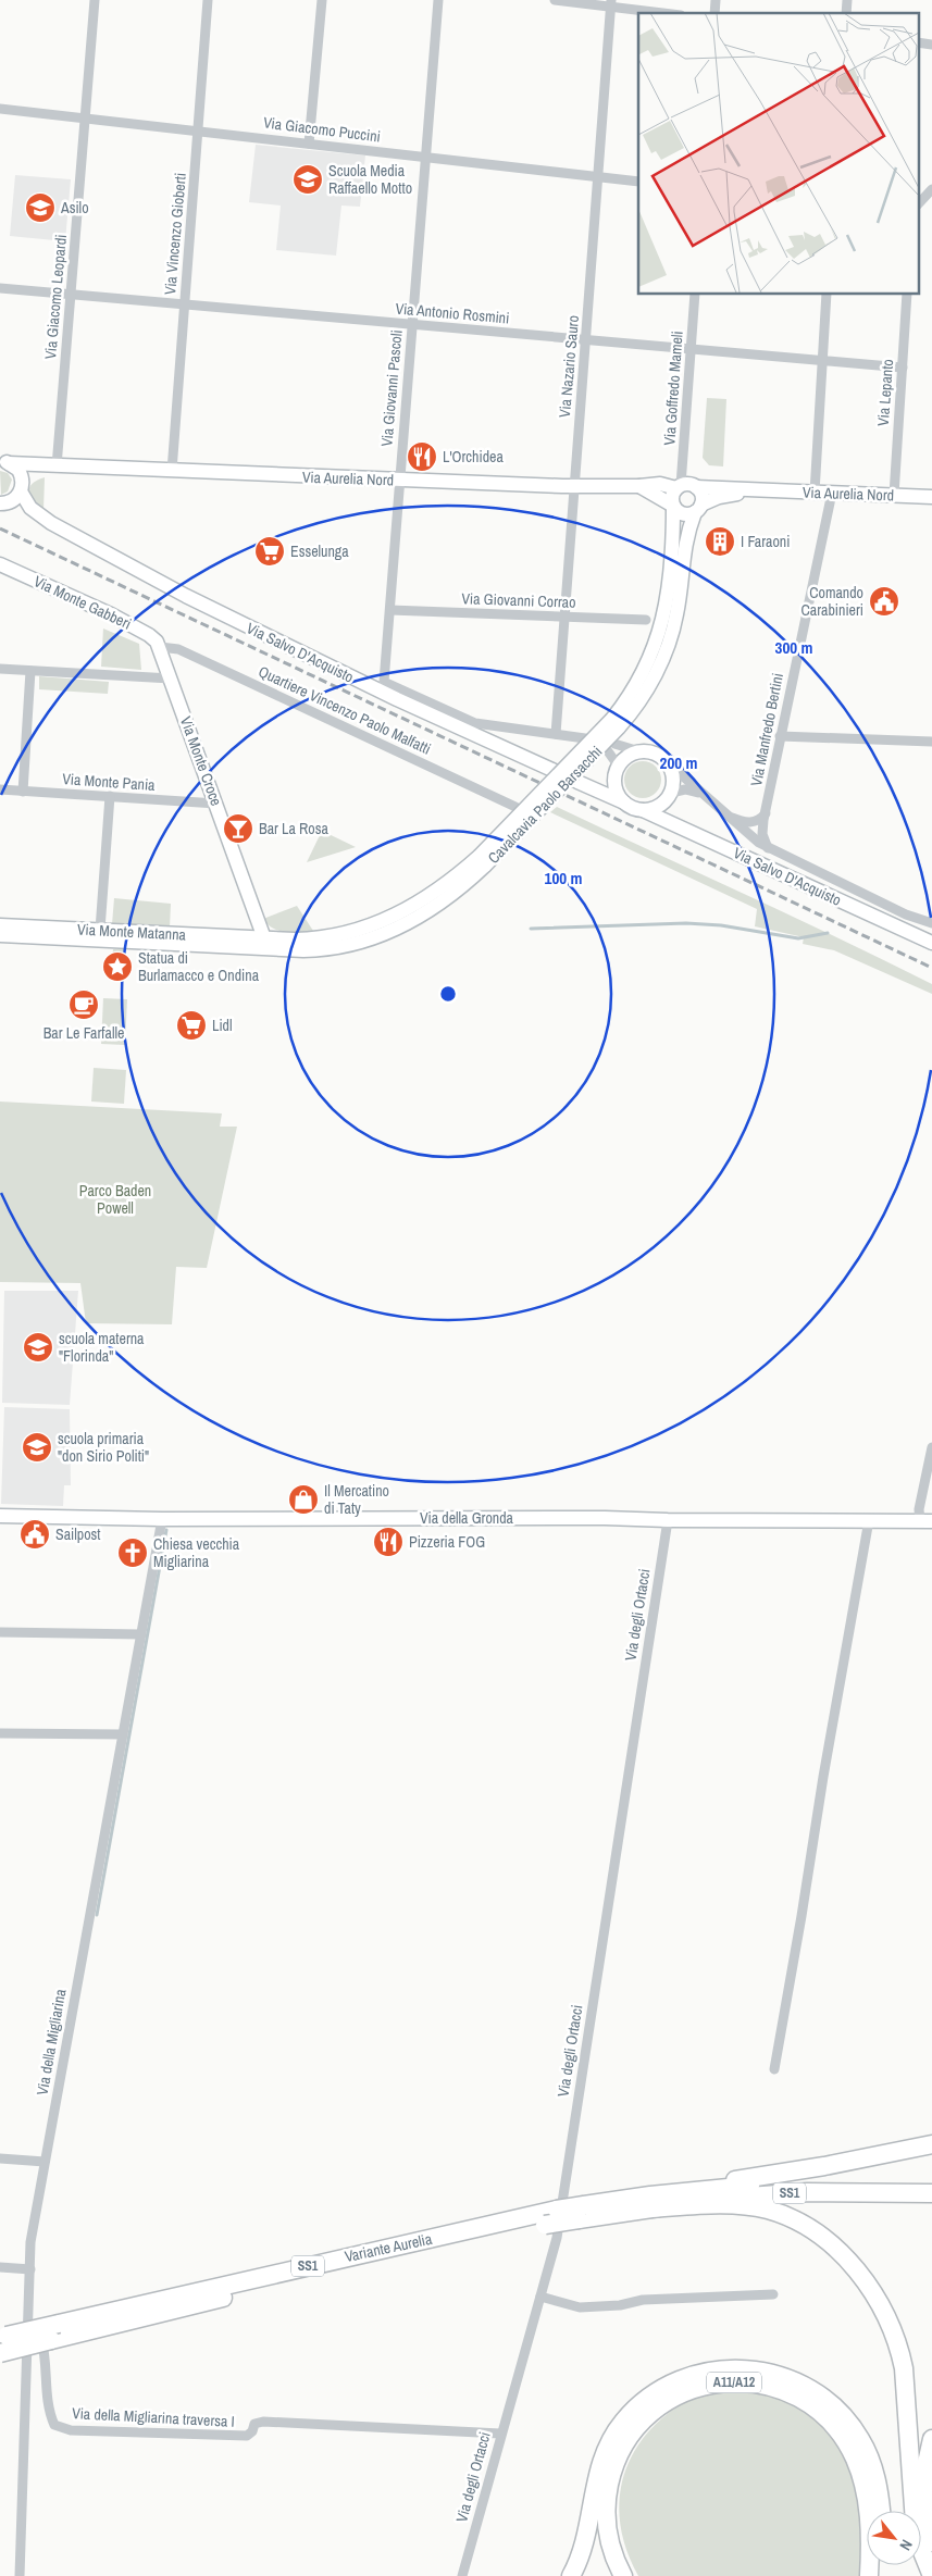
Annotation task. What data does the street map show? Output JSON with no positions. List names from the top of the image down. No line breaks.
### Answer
{"streets":{"highway":["SS1","Variante Aurelia","A11/A12"],"street":["Via Giacomo Puccini","Via Vincenzo Gioberti","Via Giacomo Leopardi","Via Antonio Rosmini","Via Nazario Sauro","Via Giovanni Pascoli","Via Goffredo Mameli","Via Lepanto","Via Aurelia Nord","Via Giovanni Corrao","Via Monte Gabberi","Via Salvo D'Acquisto","Quartiere Vincenzo Paolo Malfatti","Via Manfredo Bertini","Via Monte Croce","Via Monte Pania","Cavalcavia Paolo Barsacchi","Via Monte Matanna","Via della Gronda","Via degli Ortacci","Via della Migliarina","Via della Migliarina traversa I"]},"crossings":[["Via Giacomo Puccini","Via Vincenzo Gioberti"],["Via Giacomo Puccini","Via Giacomo Leopardi"],["Via Giacomo Puccini","Via Nazario Sauro"],["Via Giacomo Puccini","Via Giovanni Pascoli"],["Via Vincenzo Gioberti","Via Antonio Rosmini"],["Via Vincenzo Gioberti","Via Aurelia Nord"],["Via Giacomo Leopardi","Via Antonio Rosmini"],["Via Giacomo Leopardi","Via Aurelia Nord"],["Via Antonio Rosmini","Via Nazario Sauro"],["Via Antonio Rosmini","Via Giovanni Pascoli"],["Via Antonio Rosmini","Via Goffredo Mameli"],["Via Antonio Rosmini","Via Lepanto"],["Via Nazario Sauro","Via Giovanni Pascoli"],["Via Nazario Sauro","Via Aurelia Nord"],["Via Nazario Sauro","Via Giovanni Corrao"],["Via Giovanni Pascoli","Via Aurelia Nord"],["Via Giovanni Pascoli","Via Giovanni Corrao"],["Via Goffredo Mameli","Via Aurelia Nord"],["Via Goffredo Mameli","Cavalcavia Paolo Barsacchi"],["Via Lepanto","Via Aurelia Nord"],["Via Aurelia Nord","Via Salvo D'Acquisto"],["Via Aurelia Nord","Via Manfredo Bertini"],["Via Aurelia Nord","Cavalcavia Paolo Barsacchi"],["Via Monte Gabberi","Quartiere Vincenzo Paolo Malfatti"],["Via Monte Gabberi","Via Monte Croce"],["Quartiere Vincenzo Paolo Malfatti","Via Monte Croce"],["Via Monte Croce","Via Monte Pania"],["Via Monte Croce","Cavalcavia Paolo Barsacchi"],["Via Monte Croce","Via Monte Matanna"],["Cavalcavia Paolo Barsacchi","Via Monte Matanna"],["Via della Gronda","Via degli Ortacci"],["Via della Gronda","Via della Migliarina"],["Via degli Ortacci","Via della Migliarina traversa I"],["Via della Migliarina","Via della Migliarina traversa I"],["SS1","Variante Aurelia"]],"parks":["Parco Baden Powell"],"places":{"school or university":["Scuola Media Raffaello Motto","Asilo","scuola materna \"Florinda\"","scuola primaria \"don Sirio Politi\""],"restaurant":["L'Orchidea","Pizzeria FOG"],"building":["I Faraoni"],"supermarket":["Esselunga","Lidl"],"public building":["Comando Carabinieri","Sailpost"],"bar":["Bar La Rosa"],"place":["Statua di Burlamacco e Ondina"],"cafe":["Bar Le Farfalle"],"shop":["Il Mercatino di Taty"],"church":["Chiesa vecchia Migliarina"]},"north":"bottom right","rings":["300 m","200 m","100 m"]}
